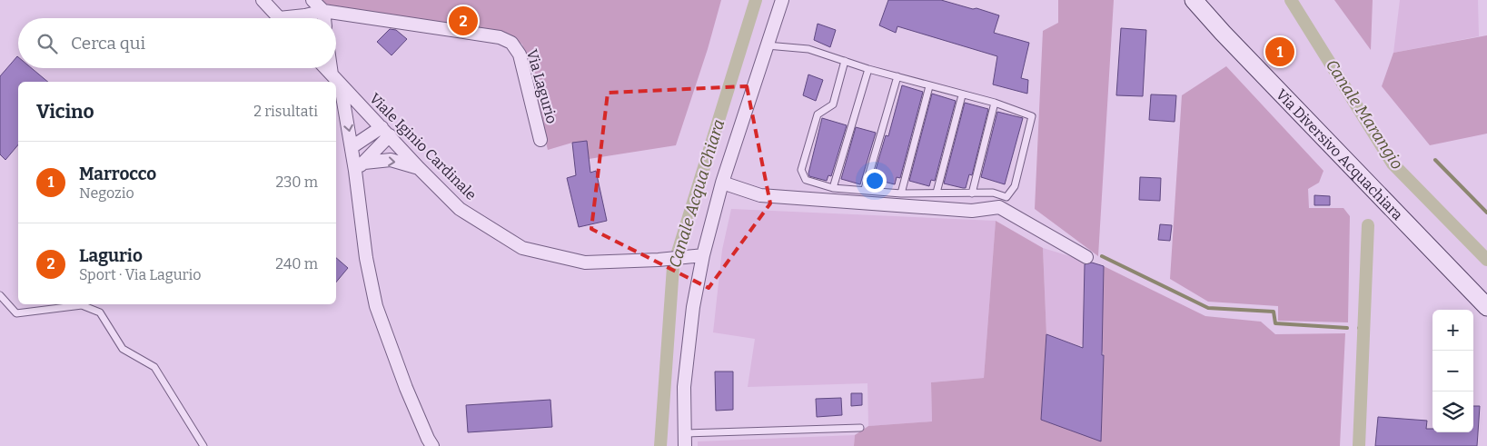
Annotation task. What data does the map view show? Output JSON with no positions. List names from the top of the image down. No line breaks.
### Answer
{"streets":{"main road":["Via Diversivo Acquachiara"],"street":["Via Lagurio","Viale Iginio Cardinale"]},"water":["Canale Marangio","Canale Acqua Chiara"],"page":{"pins":["2","1"],"search":"Cerca qui","heading":["Vicino","2 risultati"],"list":[{"mark":"1","name":"Marrocco","note":"Negozio","value":"230 m"},{"mark":"2","name":"Lagurio","note":"Sport · Via Lagurio","value":"240 m"}],"map_buttons":["+","−"]}}
